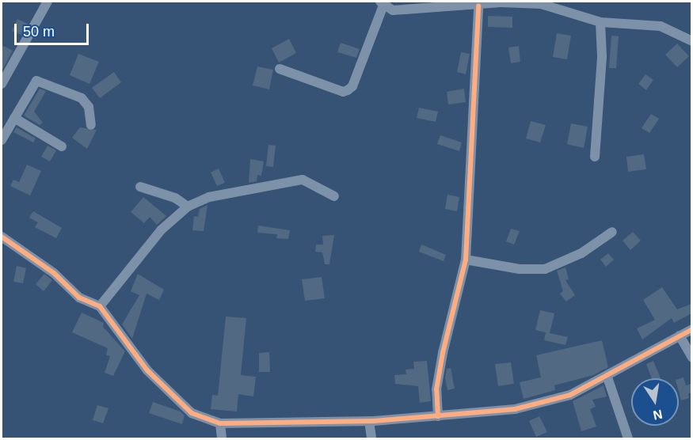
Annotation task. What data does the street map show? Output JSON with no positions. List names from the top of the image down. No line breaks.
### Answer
{"scale_bar":"50 m","north":"bottom"}
